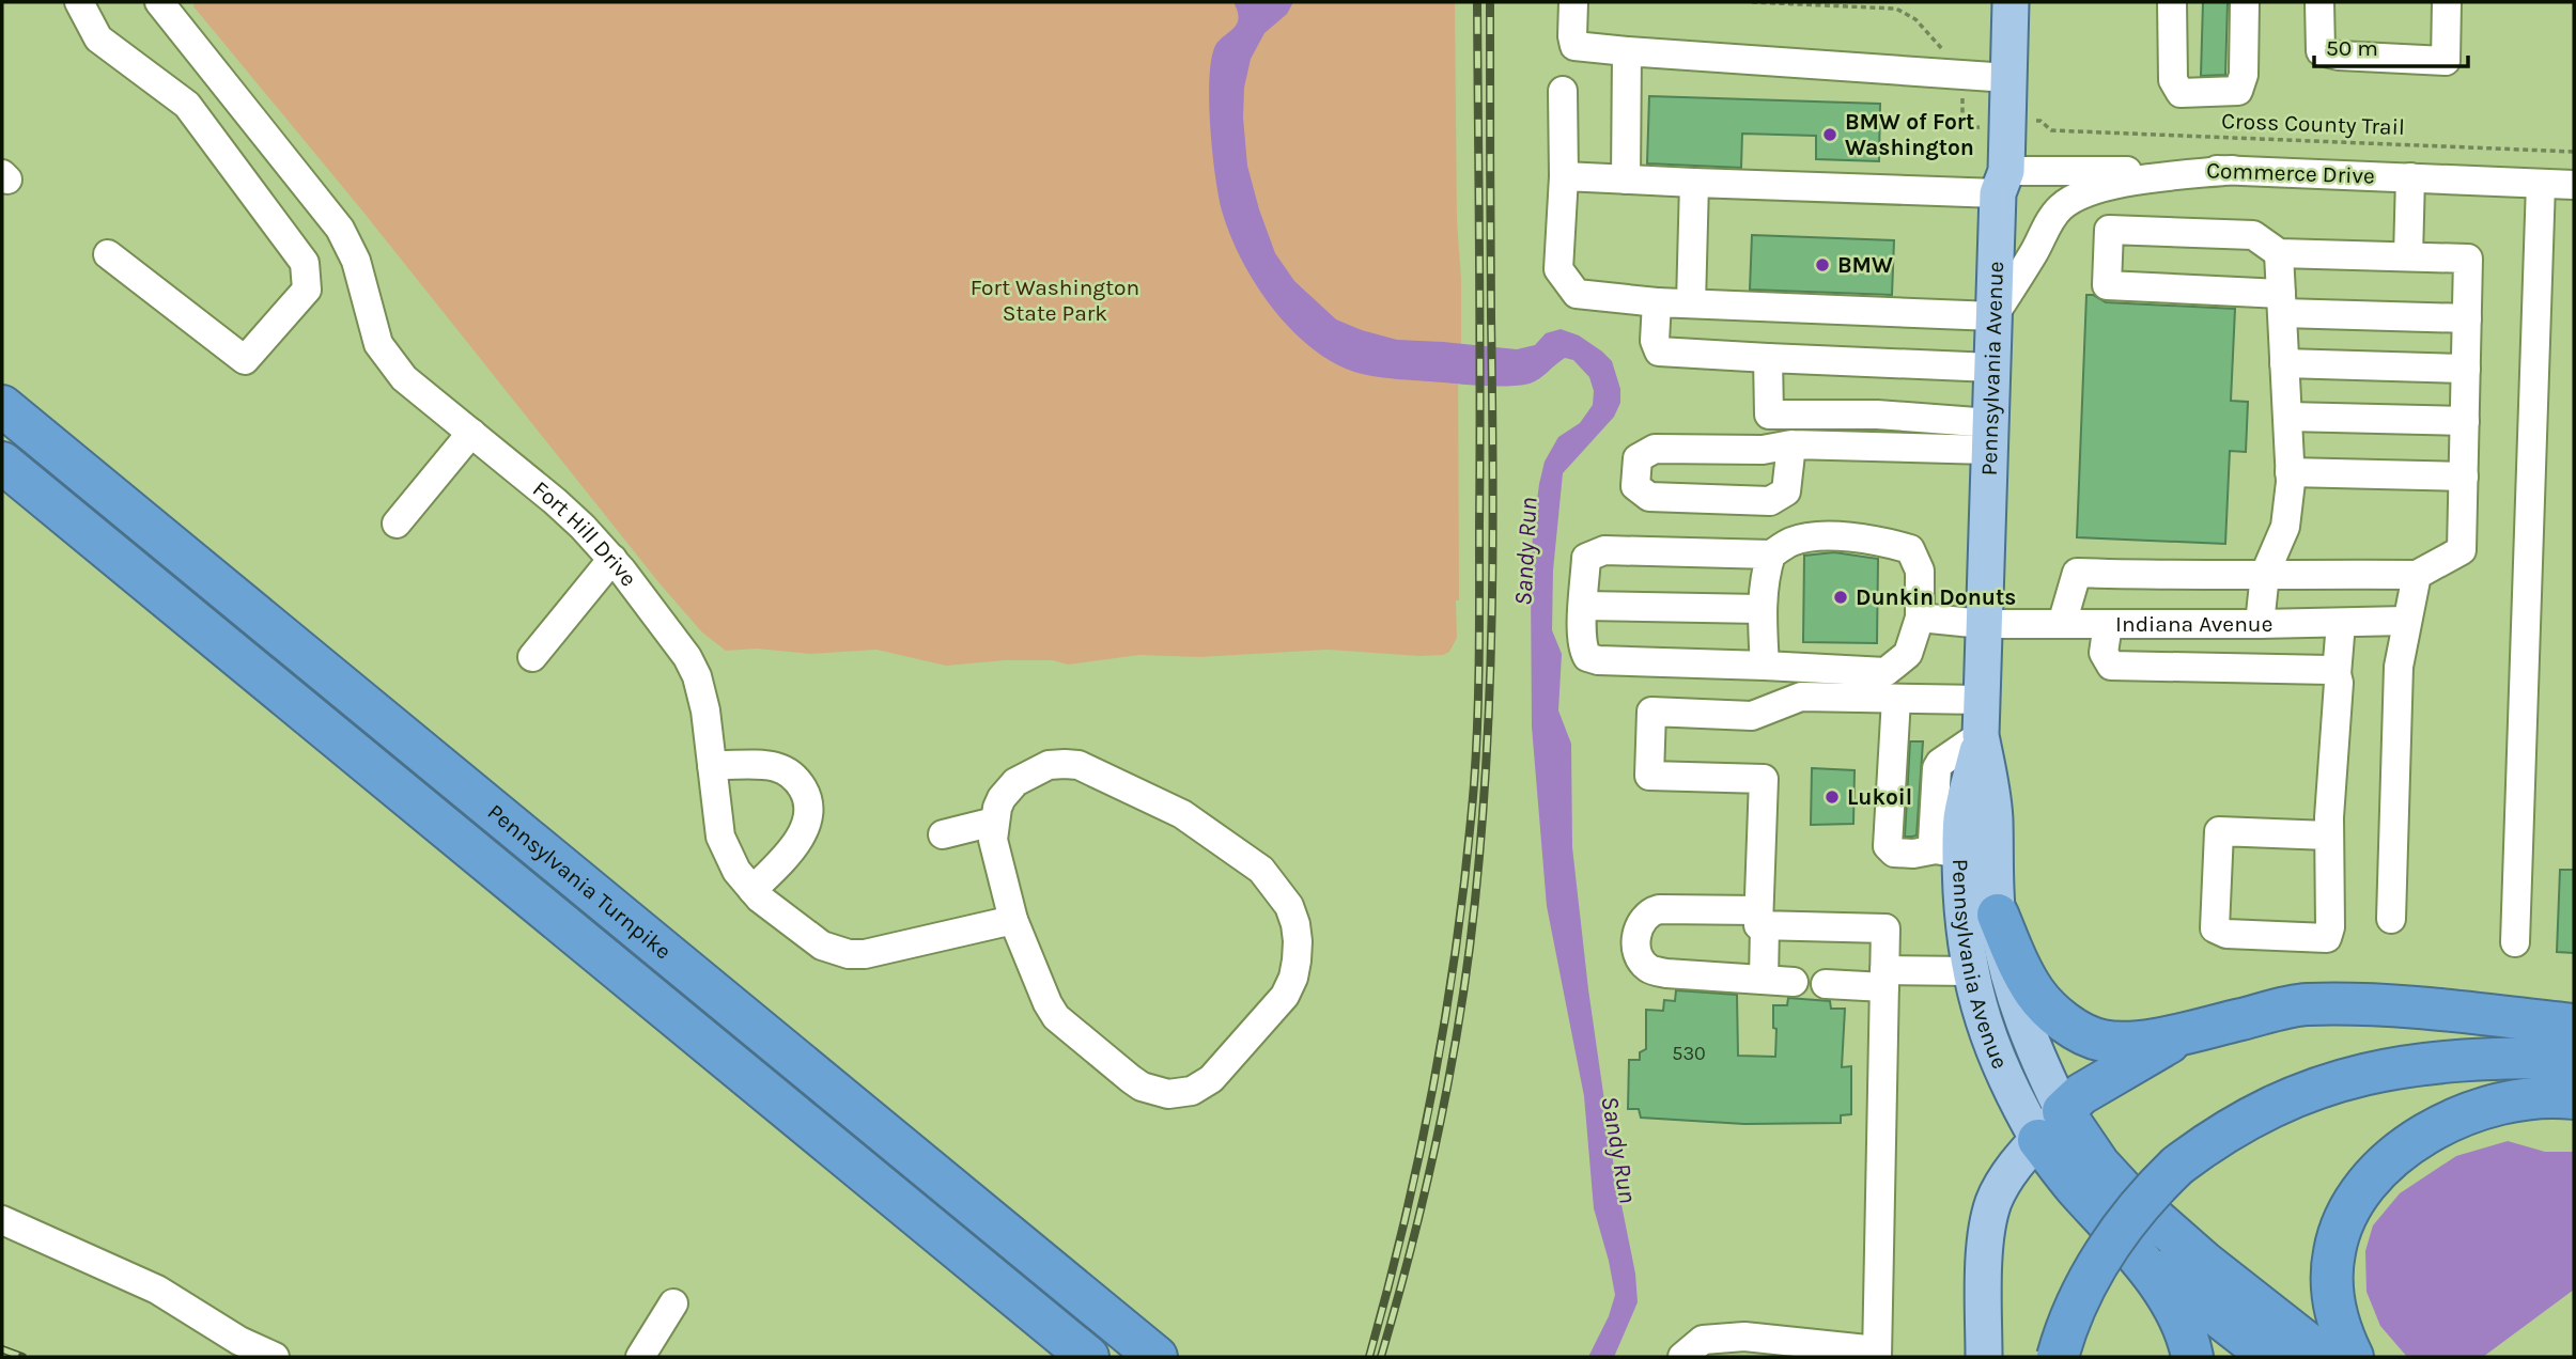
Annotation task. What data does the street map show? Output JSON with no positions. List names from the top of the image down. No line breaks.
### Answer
{"streets":{"highway":["Pennsylvania Turnpike"],"main road":["Pennsylvania Avenue"],"street":["Commerce Drive","Fort Hill Drive","Indiana Avenue"],"path":["Cross County Trail"]},"crossings":[["Commerce Drive","Pennsylvania Avenue"],["Pennsylvania Avenue","Indiana Avenue"]],"water":["Sandy Run"],"parks":["Fort Washington State Park"],"places":["BMW of Fort Washington","BMW","Dunkin Donuts","Lukoil"],"house_numbers":["530"],"scale_bar":"50 m"}
